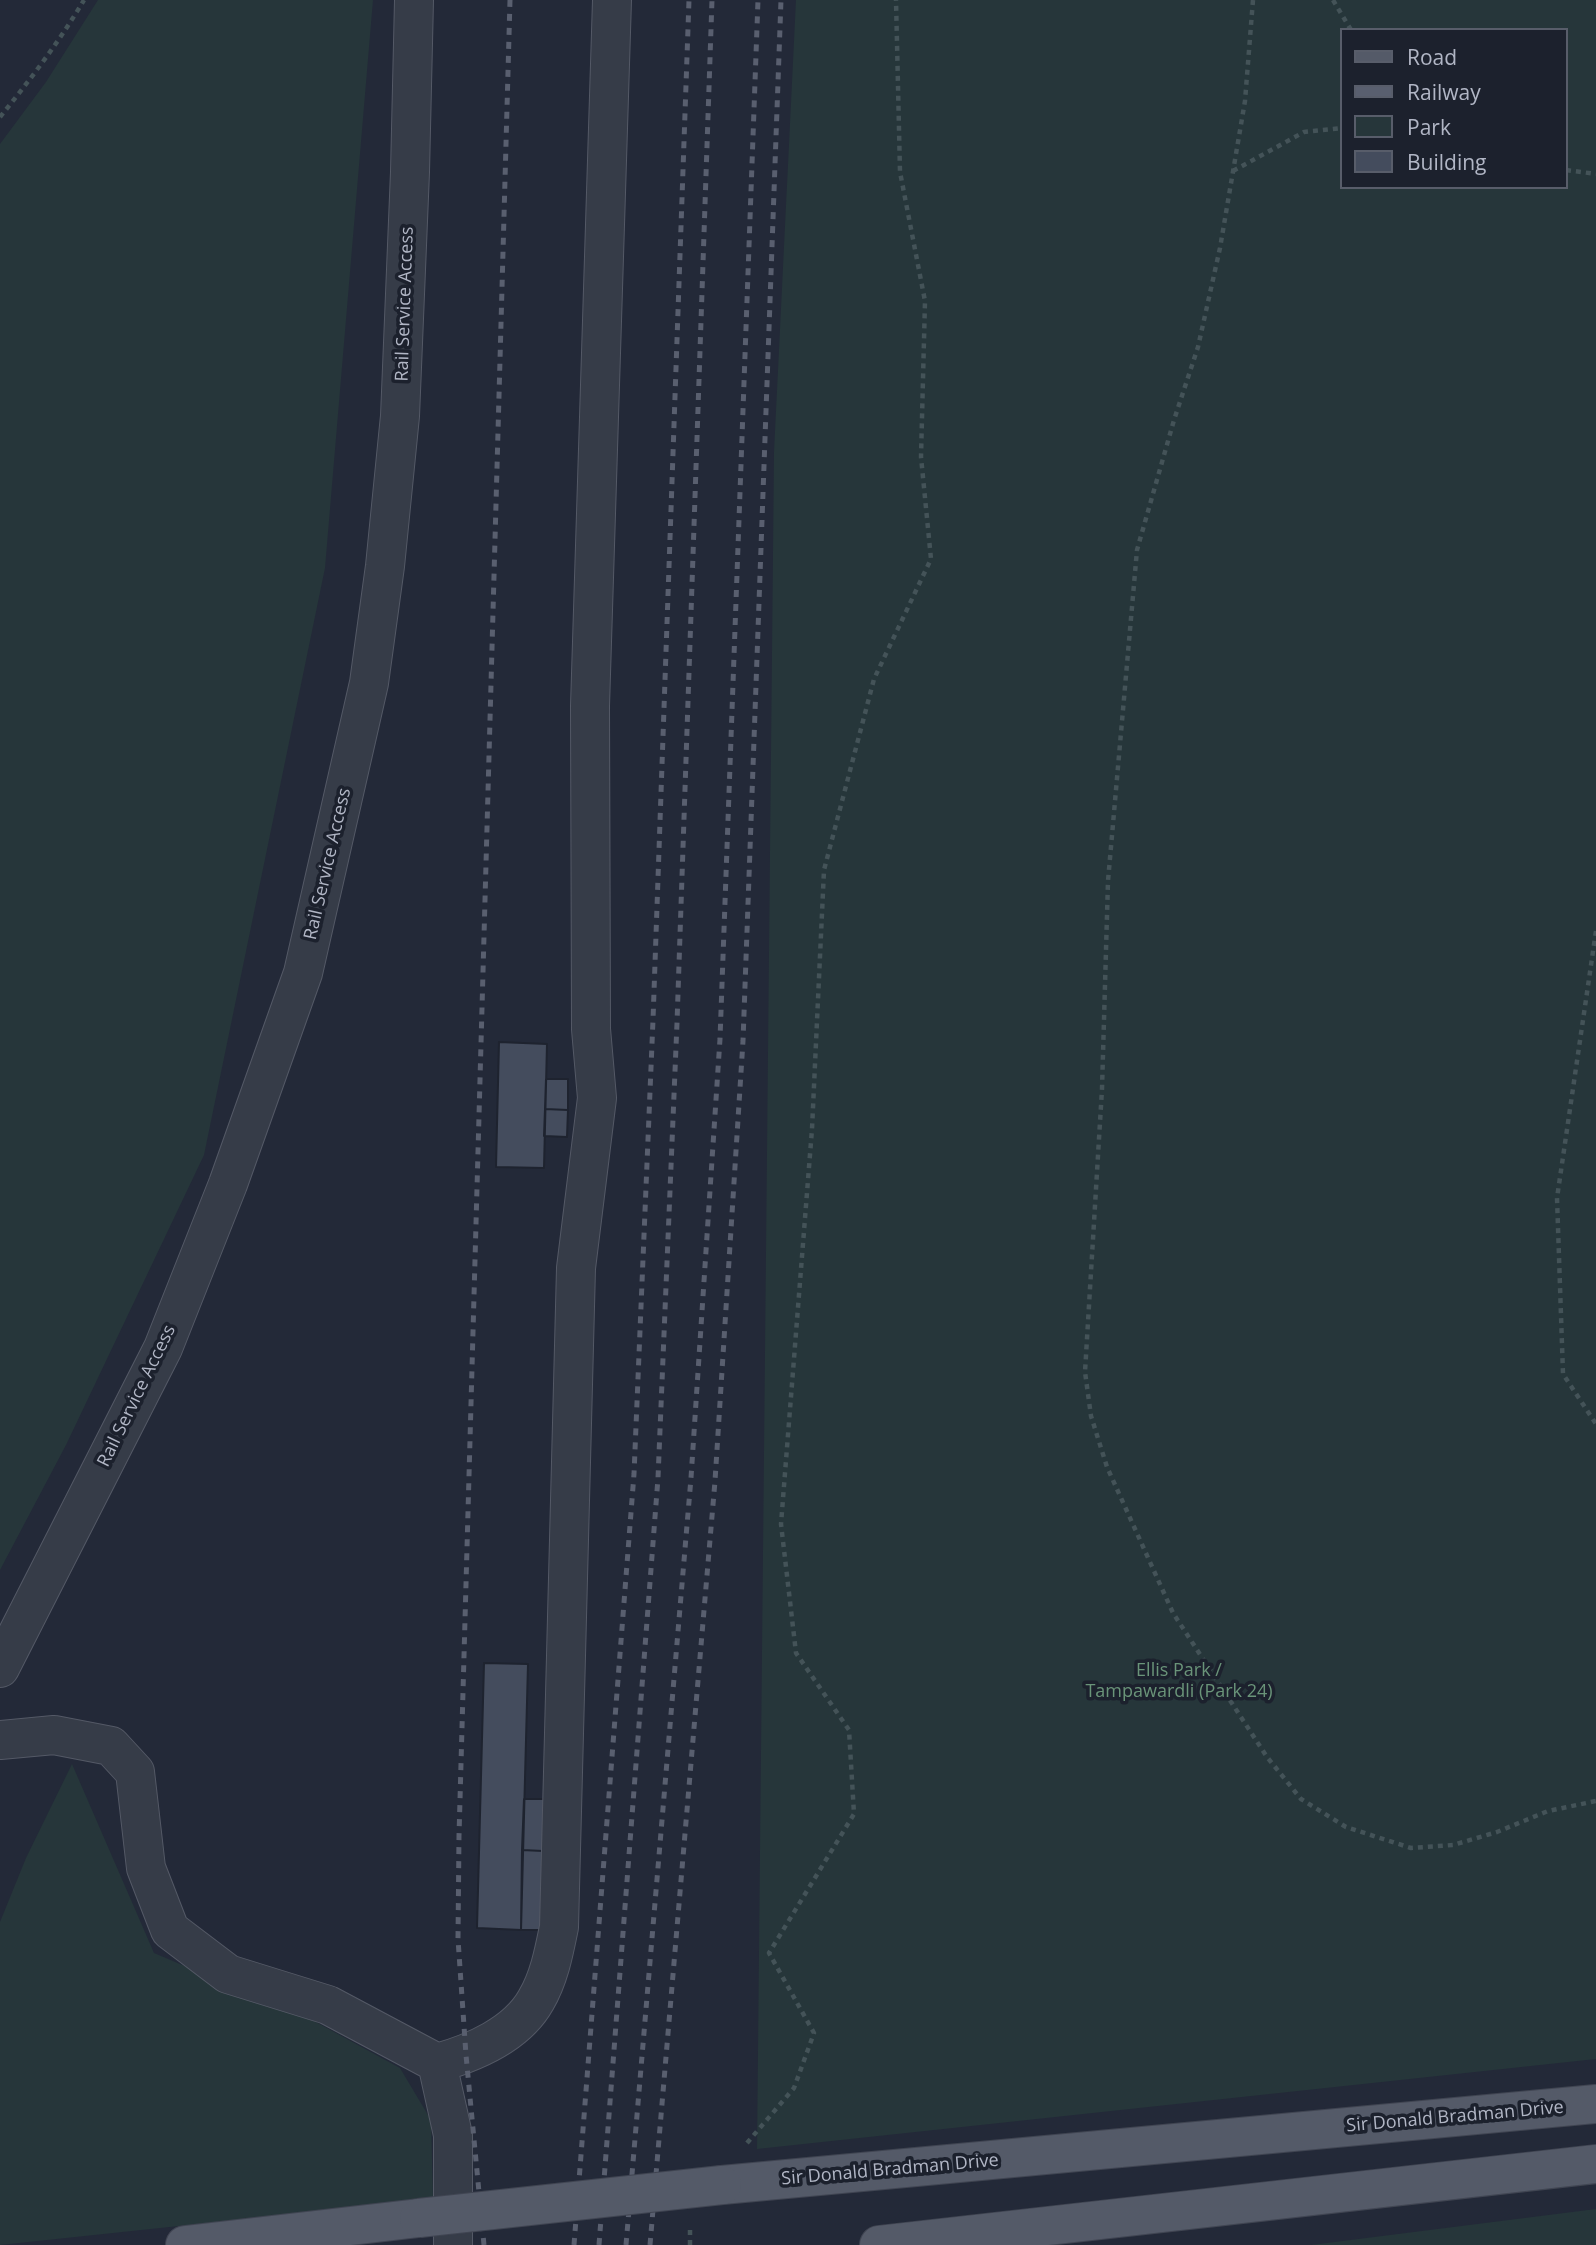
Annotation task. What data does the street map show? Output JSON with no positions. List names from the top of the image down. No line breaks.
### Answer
{"streets":{"main road":["Sir Donald Bradman Drive"],"lane":["Rail Service Access"]},"parks":["Ellis Park / Tampawardli (Park 24)"],"legend":["Road","Railway","Park","Building"]}
